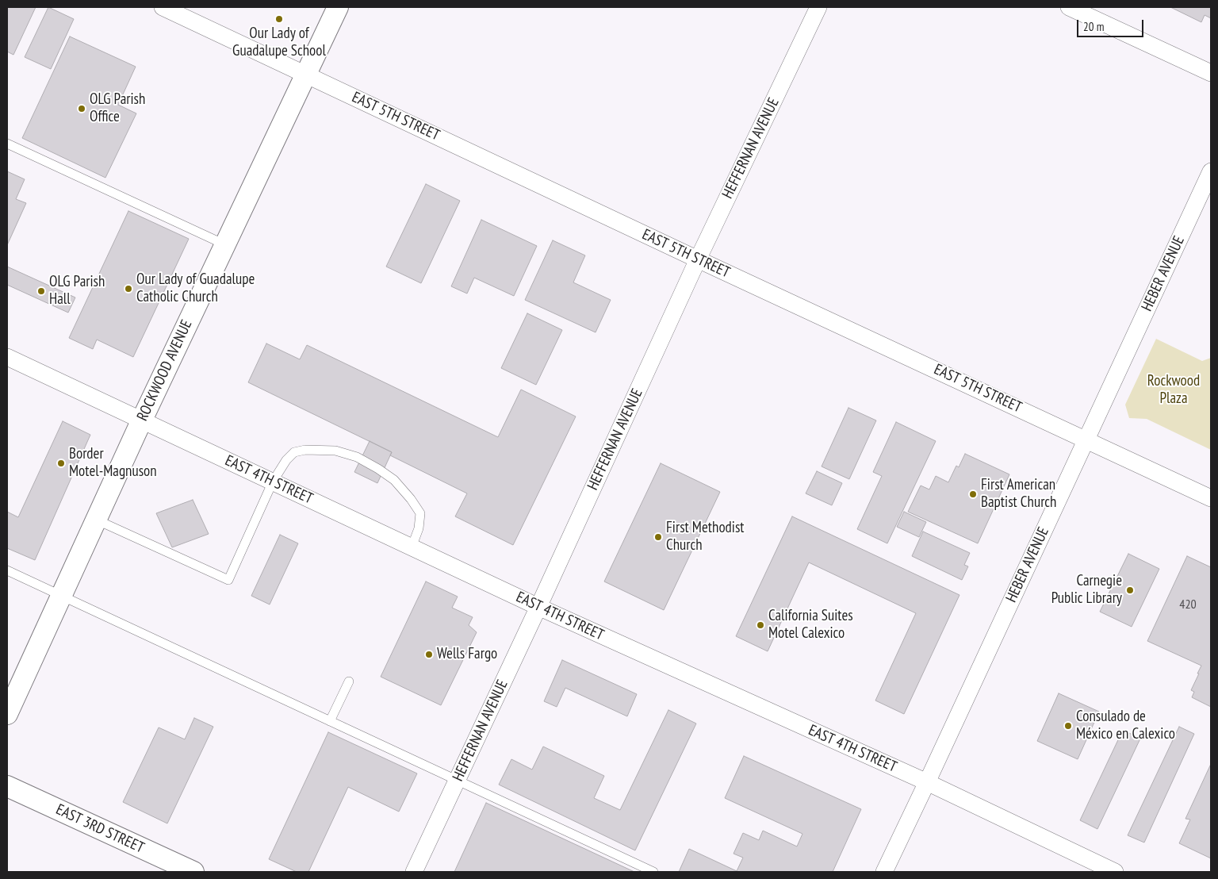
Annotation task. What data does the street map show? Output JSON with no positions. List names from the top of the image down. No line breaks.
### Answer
{"streets":{"street":["EAST 5TH STREET","HEFFERNAN AVENUE","HEBER AVENUE","ROCKWOOD AVENUE","EAST 4TH STREET","EAST 3RD STREET"]},"crossings":[["EAST 5TH STREET","HEFFERNAN AVENUE"],["EAST 5TH STREET","HEBER AVENUE"],["EAST 5TH STREET","ROCKWOOD AVENUE"],["HEFFERNAN AVENUE","EAST 4TH STREET"],["HEBER AVENUE","EAST 4TH STREET"],["ROCKWOOD AVENUE","EAST 4TH STREET"]],"parks":["Rockwood Plaza"],"places":["Our Lady of Guadalupe School","OLG Parish Office","Our Lady of Guadalupe Catholic Church","OLG Parish Hall","Border Motel-Magnuson","First American Baptist Church","First Methodist Church","Carnegie Public Library","California Suites Motel Calexico","Wells Fargo","Consulado de México en Calexico"],"house_numbers":["420"],"scale_bar":"20 m"}
